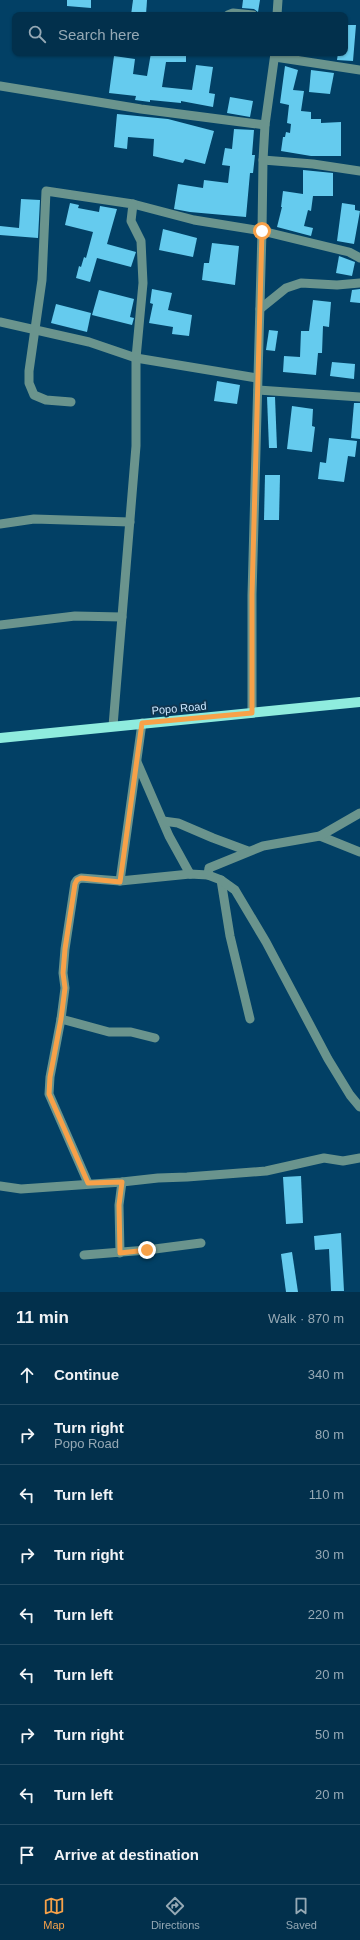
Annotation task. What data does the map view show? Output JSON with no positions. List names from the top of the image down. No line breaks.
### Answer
{"streets":{"main road":["Popo Road"]},"page":{"search":"Search here","heading":["11 min","Walk · 870 m"],"list":[["Continue","340 m"],["Turn right","Popo Road","80 m"],["Turn left","110 m"],["Turn right","30 m"],["Turn left","220 m"],["Turn left","20 m"],["Turn right","50 m"],["Turn left","20 m"],"Arrive at destination"],"nav":["Map","Directions","Saved"]}}
